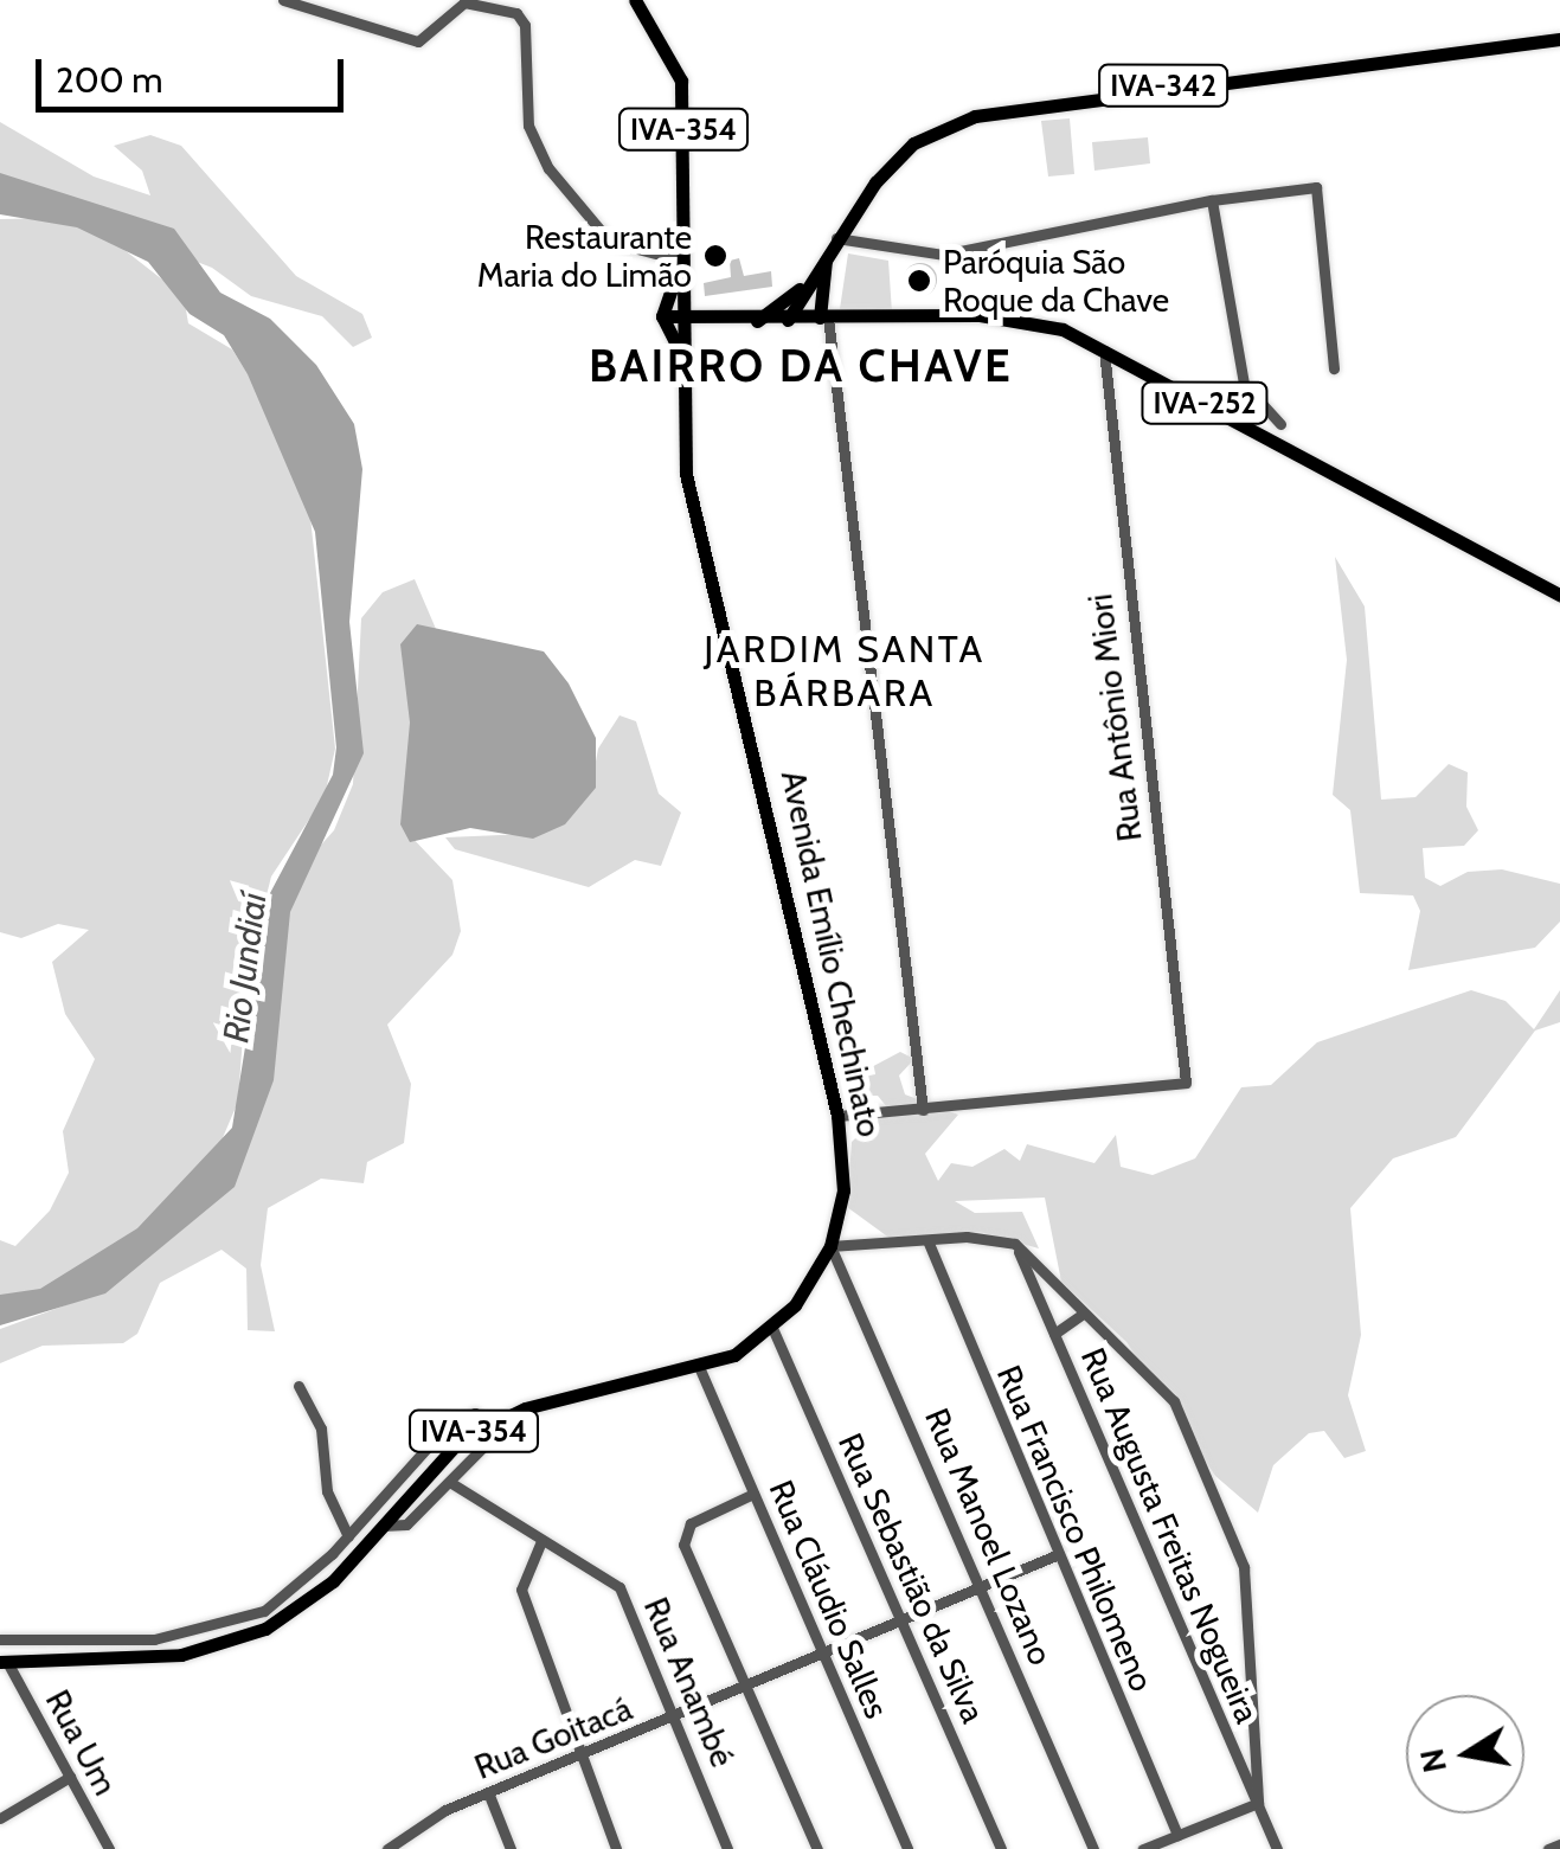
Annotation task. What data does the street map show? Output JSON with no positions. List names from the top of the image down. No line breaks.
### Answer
{"streets":{"main road":["IVA-342","IVA-354","IVA-252","Avenida Emílio Chechinato"],"street":["Rua Antônio Miori","Rua Francisco Philomeno","Rua Augusta Freitas Nogueira","Rua Manoel Lozano","Rua Sebastião da Silva","Rua Cláudio Salles","Rua Anambé","Rua Goitacá","Rua Um"]},"crossings":[["IVA-252","Rua Antônio Miori"],["IVA-252","Avenida Emílio Chechinato"],["Avenida Emílio Chechinato","Rua Manoel Lozano"],["Avenida Emílio Chechinato","Rua Sebastião da Silva"],["Avenida Emílio Chechinato","Rua Cláudio Salles"],["Avenida Emílio Chechinato","Rua Um"],["Rua Francisco Philomeno","Rua Goitacá"],["Rua Manoel Lozano","Rua Goitacá"],["Rua Sebastião da Silva","Rua Goitacá"],["Rua Cláudio Salles","Rua Goitacá"],["Rua Anambé","Rua Goitacá"]],"districts":["BAIRRO DA CHAVE","JARDIM SANTA BÁRBARA"],"water":["Rio Jundiaí"],"places":["Restaurante Maria do Limão","Paróquia São Roque da Chave"],"scale_bar":"200 m","north":"left"}
